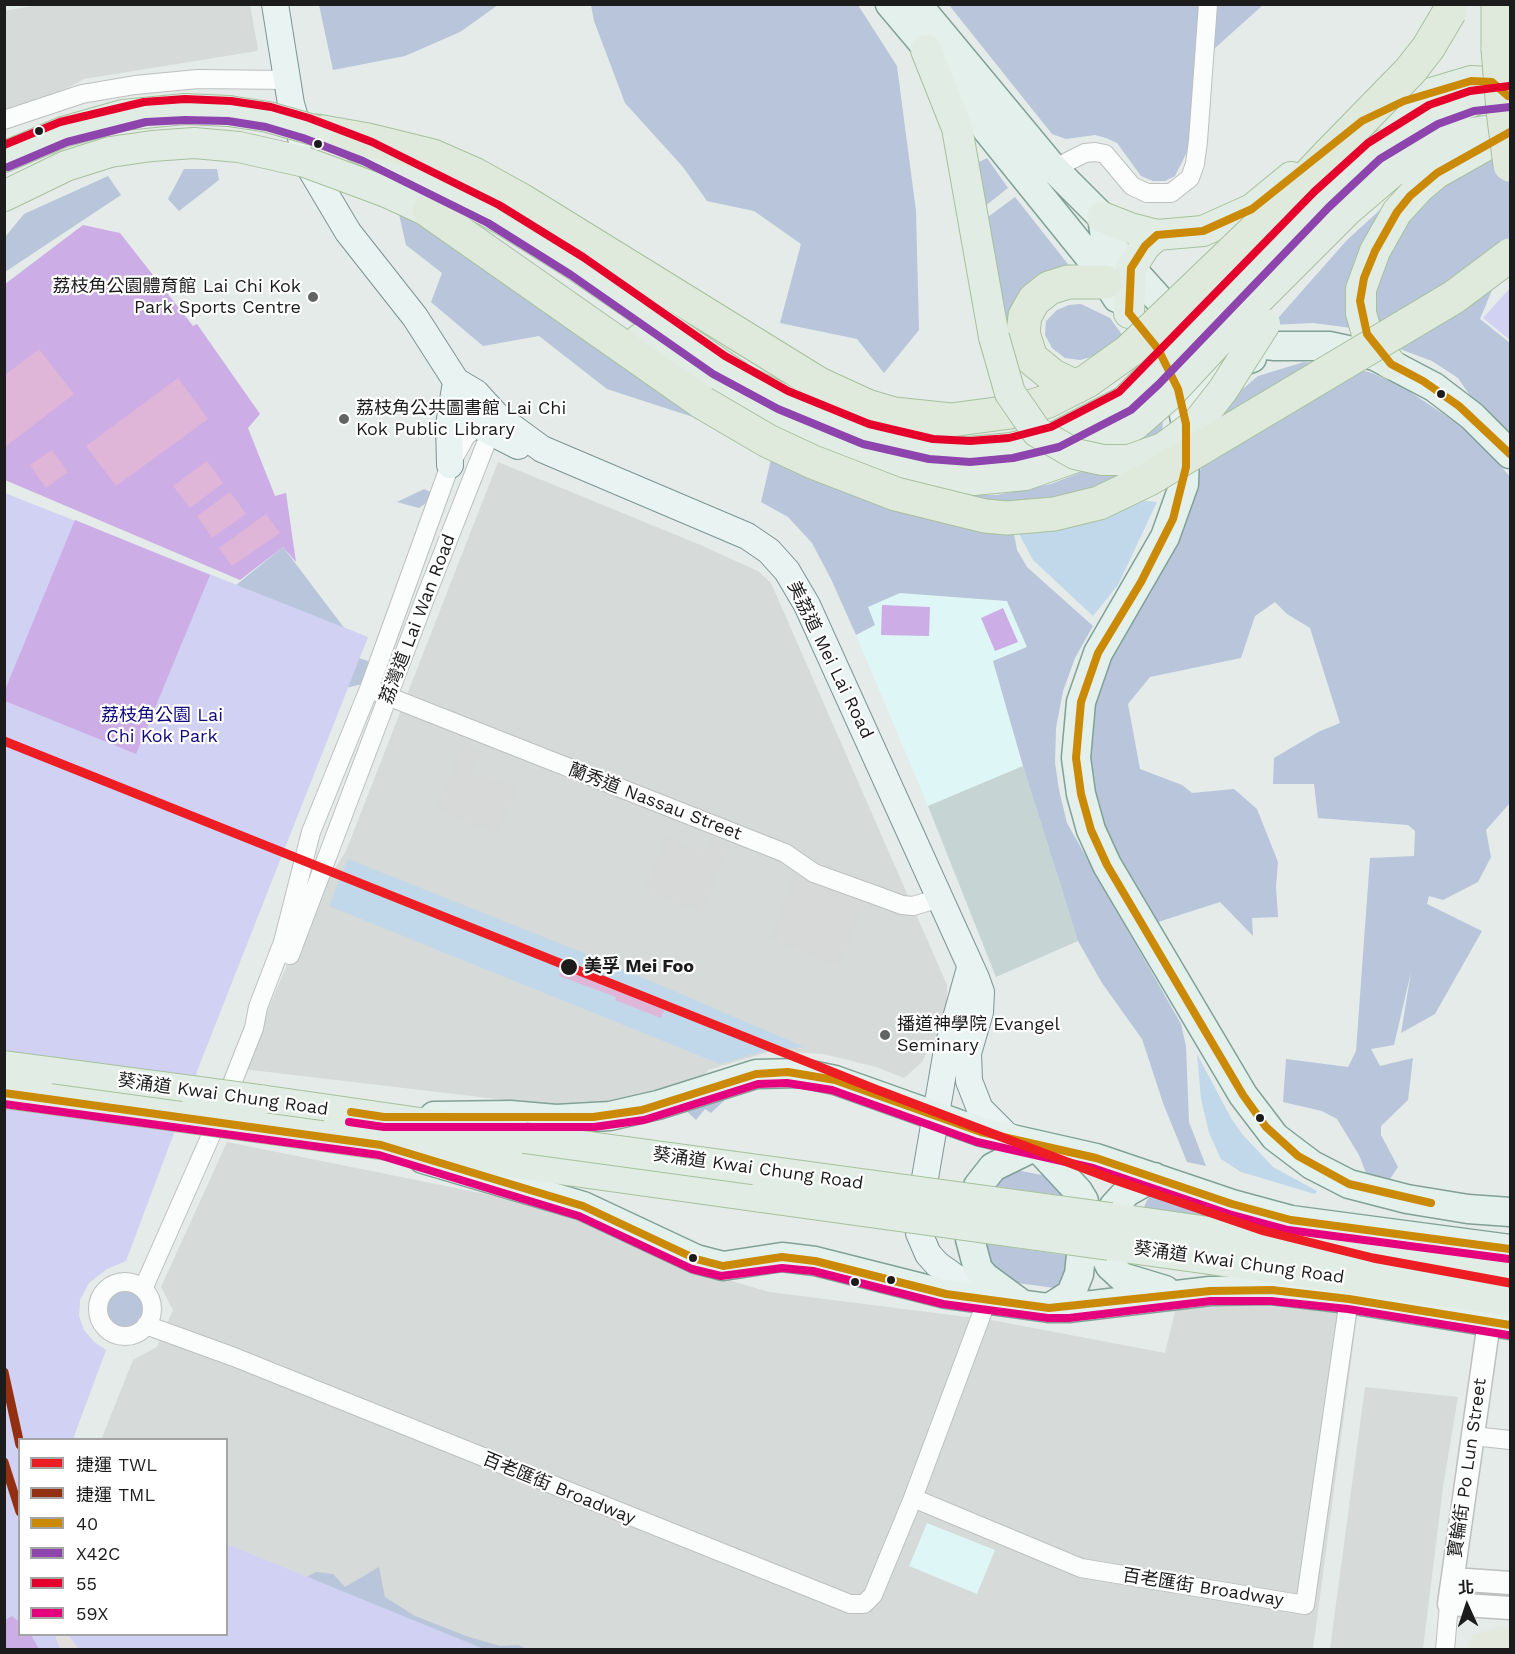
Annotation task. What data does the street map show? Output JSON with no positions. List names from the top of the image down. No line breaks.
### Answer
{"streets":{"highway":["葵涌道 Kwai Chung Road"],"main road":["美荔道 Mei Lai Road"],"street":["荔灣道 Lai Wan Road","蘭秀道 Nassau Street","寶輪街 Po Lun Street","百老匯街 Broadway"]},"crossings":[["荔灣道 Lai Wan Road","美荔道 Mei Lai Road"],["荔灣道 Lai Wan Road","蘭秀道 Nassau Street"],["荔灣道 Lai Wan Road","百老匯街 Broadway"],["美荔道 Mei Lai Road","蘭秀道 Nassau Street"]],"parks":["荔枝角公園 Lai Chi Kok Park"],"places":["荔枝角公園體育館 Lai Chi Kok Park Sports Centre","荔枝角公共圖書館 Lai Chi Kok Public Library","美孚 Mei Foo","播道神學院 Evangel Seminary"],"lines":["transit line 40","transit line 55","transit line X42C","metro line TWL","transit line 59X","metro line TML"],"legend":["捷運 TWL","捷運 TML","40","X42C","55","59X"],"north":"top"}
